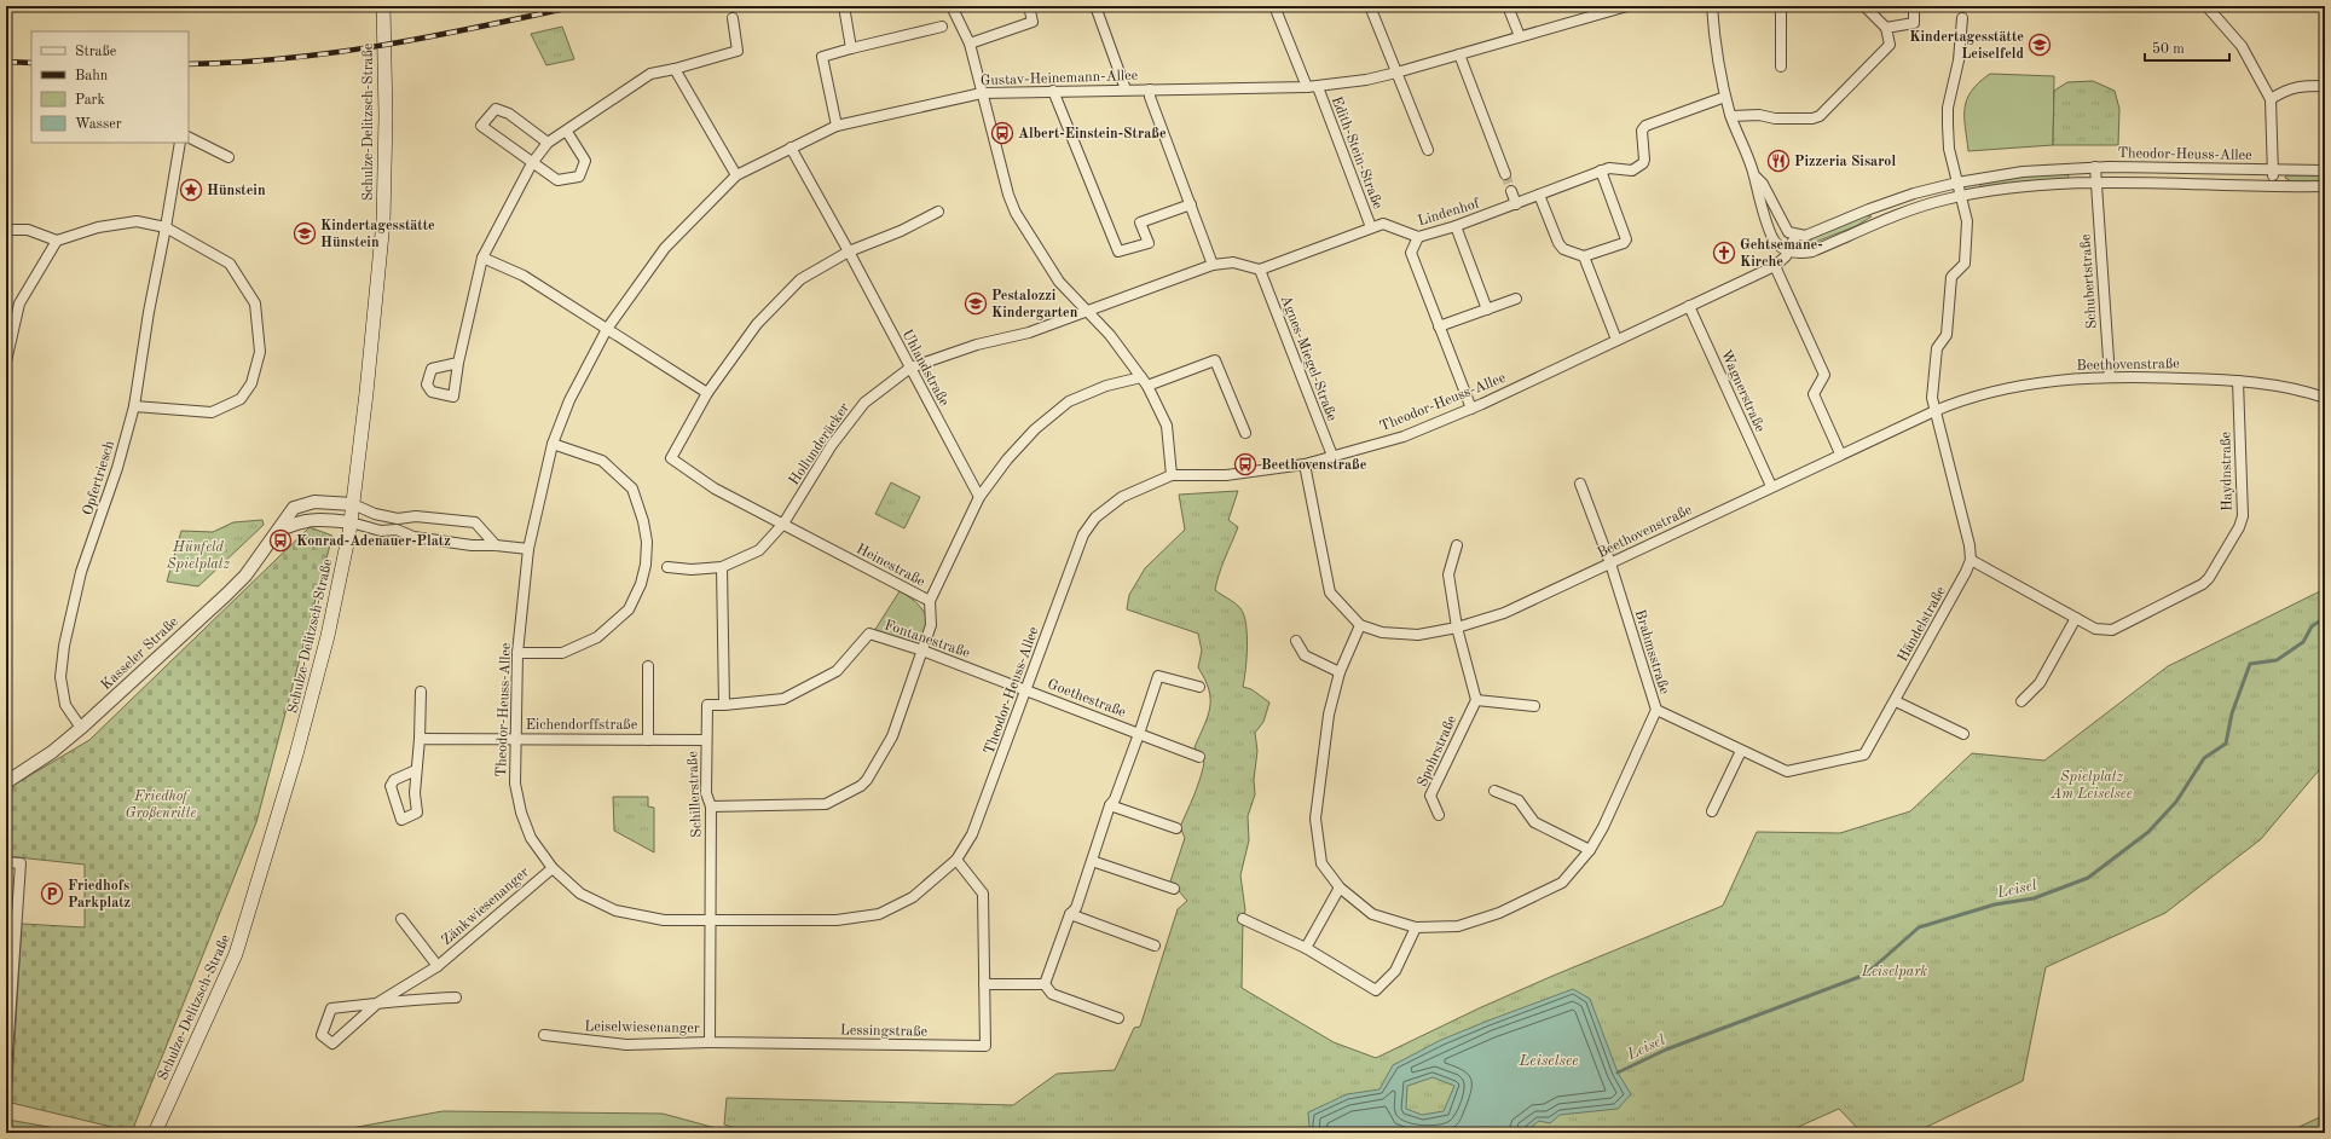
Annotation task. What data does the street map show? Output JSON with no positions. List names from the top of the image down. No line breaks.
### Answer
{"streets":{"main road":["Schulze-Delitzsch-Straße"],"street":["Gustav-Heinemann-Allee","Edith-Stein-Straße","Theodor-Heuss-Allee","Lindenhof","Schubertstraße","Agnes-Miegel-Straße","Beethovenstraße","Uhlandstraße","Wagnerstraße","Hollunderäcker","Haydnstraße","Opfertriesch","Heinestraße","Händelstraße","Fontanestraße","Brahmsstraße","Kasseler Straße","Goethestraße","Eichendorffstraße","Spohrstraße","Schillerstraße","Zänkwiesenanger","Leiselwiesenanger","Lessingstraße"]},"crossings":[["Gustav-Heinemann-Allee","Edith-Stein-Straße"],["Gustav-Heinemann-Allee","Theodor-Heuss-Allee"],["Gustav-Heinemann-Allee","Uhlandstraße"],["Schulze-Delitzsch-Straße","Kasseler Straße"],["Edith-Stein-Straße","Lindenhof"],["Theodor-Heuss-Allee","Schubertstraße"],["Theodor-Heuss-Allee","Agnes-Miegel-Straße"],["Theodor-Heuss-Allee","Beethovenstraße"],["Theodor-Heuss-Allee","Wagnerstraße"],["Theodor-Heuss-Allee","Fontanestraße"],["Theodor-Heuss-Allee","Goethestraße"],["Theodor-Heuss-Allee","Eichendorffstraße"],["Theodor-Heuss-Allee","Schillerstraße"],["Theodor-Heuss-Allee","Zänkwiesenanger"],["Theodor-Heuss-Allee","Lessingstraße"],["Lindenhof","Agnes-Miegel-Straße"],["Schubertstraße","Beethovenstraße"],["Beethovenstraße","Wagnerstraße"],["Beethovenstraße","Haydnstraße"],["Beethovenstraße","Brahmsstraße"],["Uhlandstraße","Hollunderäcker"],["Uhlandstraße","Heinestraße"],["Hollunderäcker","Heinestraße"],["Haydnstraße","Händelstraße"],["Opfertriesch","Kasseler Straße"],["Heinestraße","Fontanestraße"],["Heinestraße","Schillerstraße"],["Händelstraße","Brahmsstraße"],["Fontanestraße","Goethestraße"],["Fontanestraße","Schillerstraße"],["Eichendorffstraße","Schillerstraße"],["Leiselwiesenanger","Lessingstraße"]],"water":["Leisel","Leiselsee"],"parks":["Hünfeld Spielplatz","Spielplatz Am Leiselsee","Friedhof Großenritte","Leiselpark"],"places":{"school or university":["Kindertagesstätte Leiselfeld","Kindertagesstätte Hünstein","Pestalozzi Kindergarten"],"bus stop":["Albert-Einstein-Straße","Beethovenstraße","Konrad-Adenauer-Platz"],"restaurant":["Pizzeria Sisarol"],"place":["Hünstein"],"church":["Gehtsemane- Kirche"],"parking":["Friedhofs Parkplatz"]},"legend":["Straße","Bahn","Park","Wasser"],"scale_bar":"50 m"}
